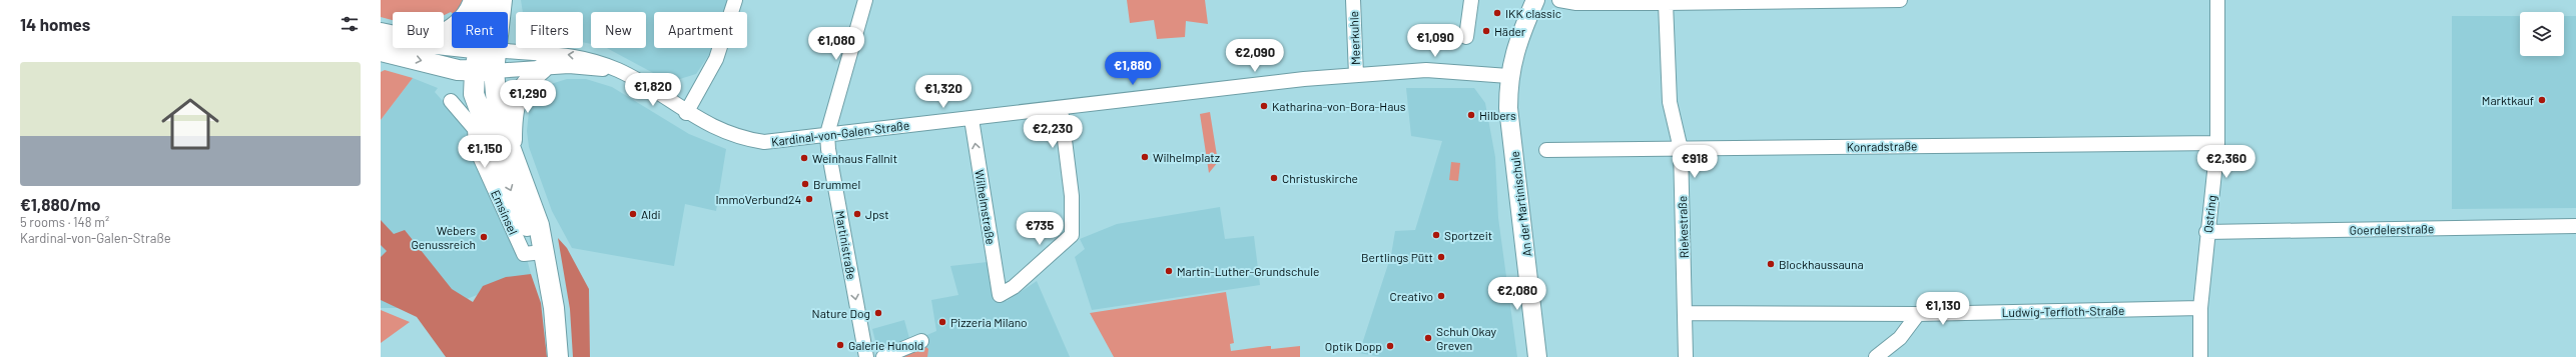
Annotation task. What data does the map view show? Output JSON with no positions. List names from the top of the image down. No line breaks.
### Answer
{"streets":{"street":["Meerkuhle","Kardinal-von-Galen-Straße","Konradstraße","An der Martinischule","Wilhelmstraße","Ostring","Riekestraße","Goerdelerstraße","Martinistraße","Ludwig-Terfloth-Straße"]},"crossings":[["Meerkuhle","Kardinal-von-Galen-Straße"],["Kardinal-von-Galen-Straße","An der Martinischule"],["Kardinal-von-Galen-Straße","Wilhelmstraße"],["Kardinal-von-Galen-Straße","Martinistraße"],["Konradstraße","Ostring"],["Konradstraße","Riekestraße"],["Ostring","Goerdelerstraße"],["Ostring","Ludwig-Terfloth-Straße"],["Riekestraße","Ludwig-Terfloth-Straße"]],"one_way":["Martinistraße"],"places":["IKK classic","Häder","Marktkauf","Katharina-von-Bora-Haus","Hilbers","Wilhelmplatz","Weinhaus Fallnit","Christuskirche","Brummel","ImmoVerbund24","Aldi","Jpst","Sportzeit","Webers Genussreich","Bertlings Pütt","Blockhaussauna","Martin-Luther-Grundschule","Creativo","Nature Dog","Pizzeria Milano","Schuh Okay Greven","Galerie Hunold","Optik Dopp"],"page":{"heading":"14 homes","chip":["Buy","Rent","Filters","New","Apartment"],"price":["€1,090","€1,080","€2,090","€1,880","€1,820","€1,320","€1,290","€2,230","€1,150","€918","€2,360","€735","€2,080","€1,130"],"list":[{"name":"€1,880/mo","note":"5 rooms · 148 m² · Kardinal-von-Galen-Straße"}]}}
